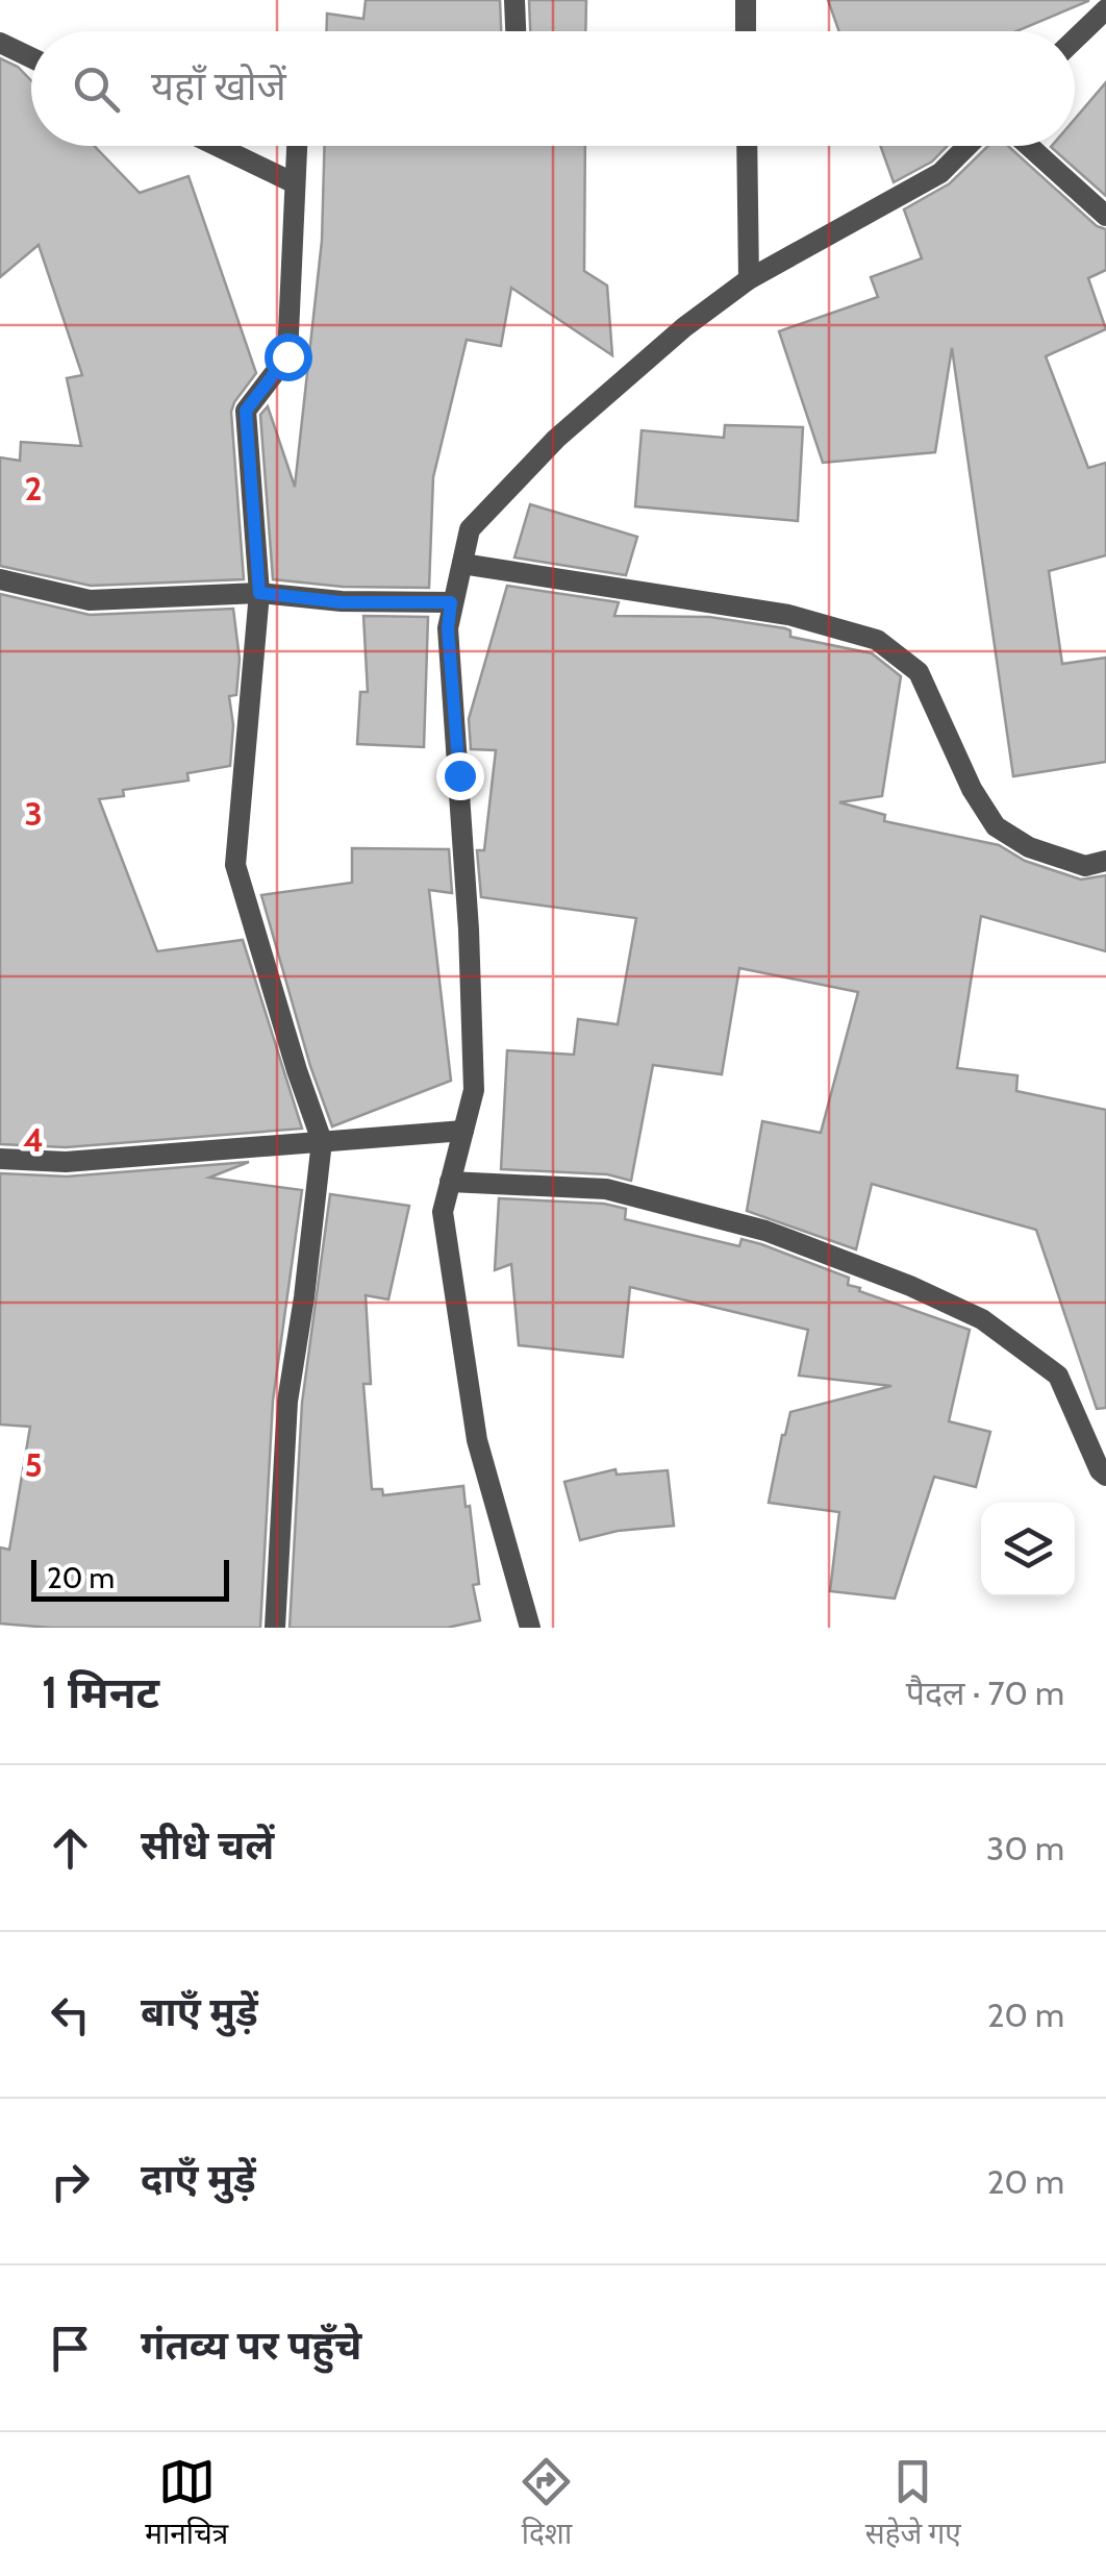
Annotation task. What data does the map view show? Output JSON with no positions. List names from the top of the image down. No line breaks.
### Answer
{"scale_bar":"20 m","page":{"search":"यहाँ खोजें","scale":"20 m","heading":["1 मिनट","पैदल · 70 m"],"list":[["सीधे चलें","30 m"],["बाएँ मुड़ें","20 m"],["दाएँ मुड़ें","20 m"],"गंतव्य पर पहुँचे"],"nav":["मानचित्र","दिशा","सहेजे गए"]},"grid":{"rows":["2","3","4","5"]}}
